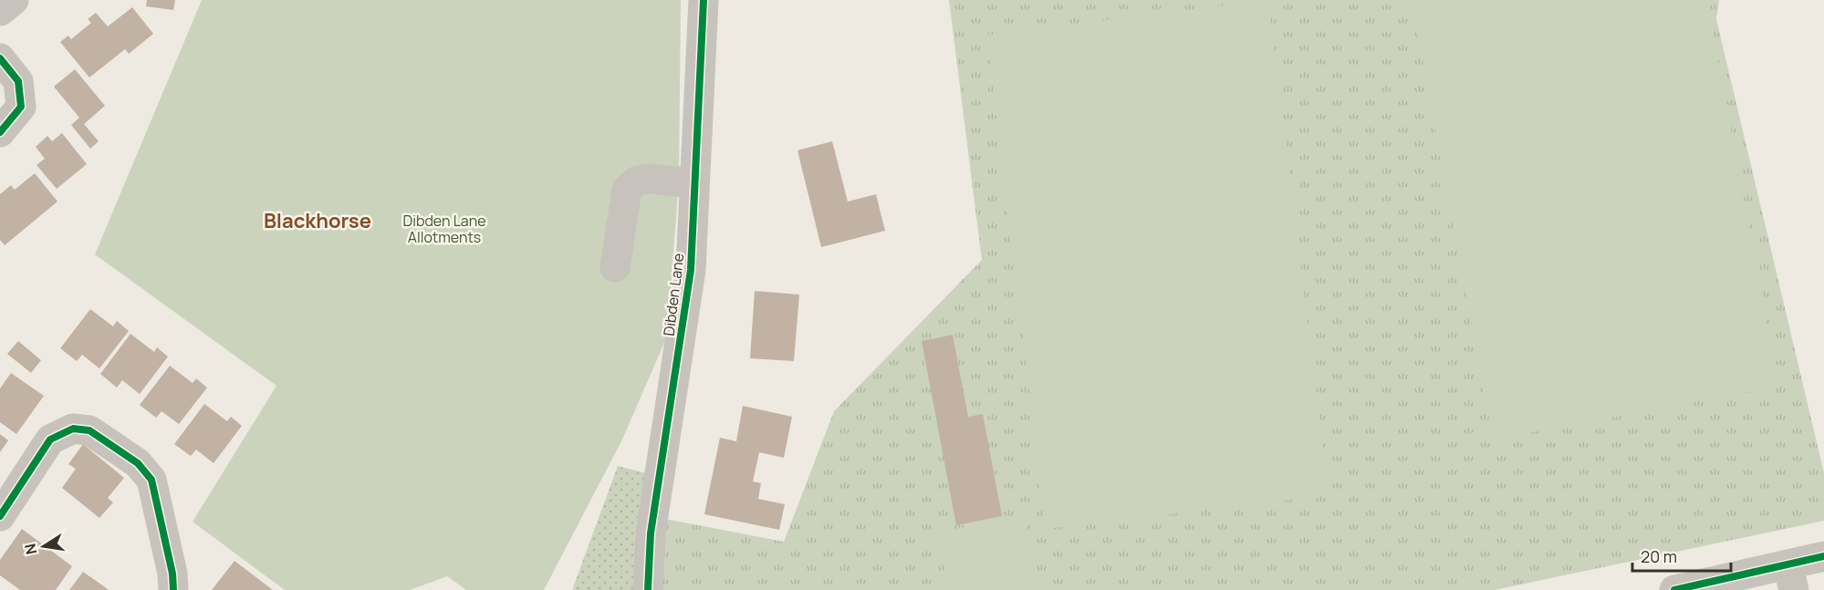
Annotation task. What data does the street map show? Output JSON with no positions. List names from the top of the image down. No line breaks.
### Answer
{"streets":{"street":["Dibden Lane"]},"districts":["Blackhorse"],"parks":["Dibden Lane Allotments"],"scale_bar":"20 m","north":"left"}
